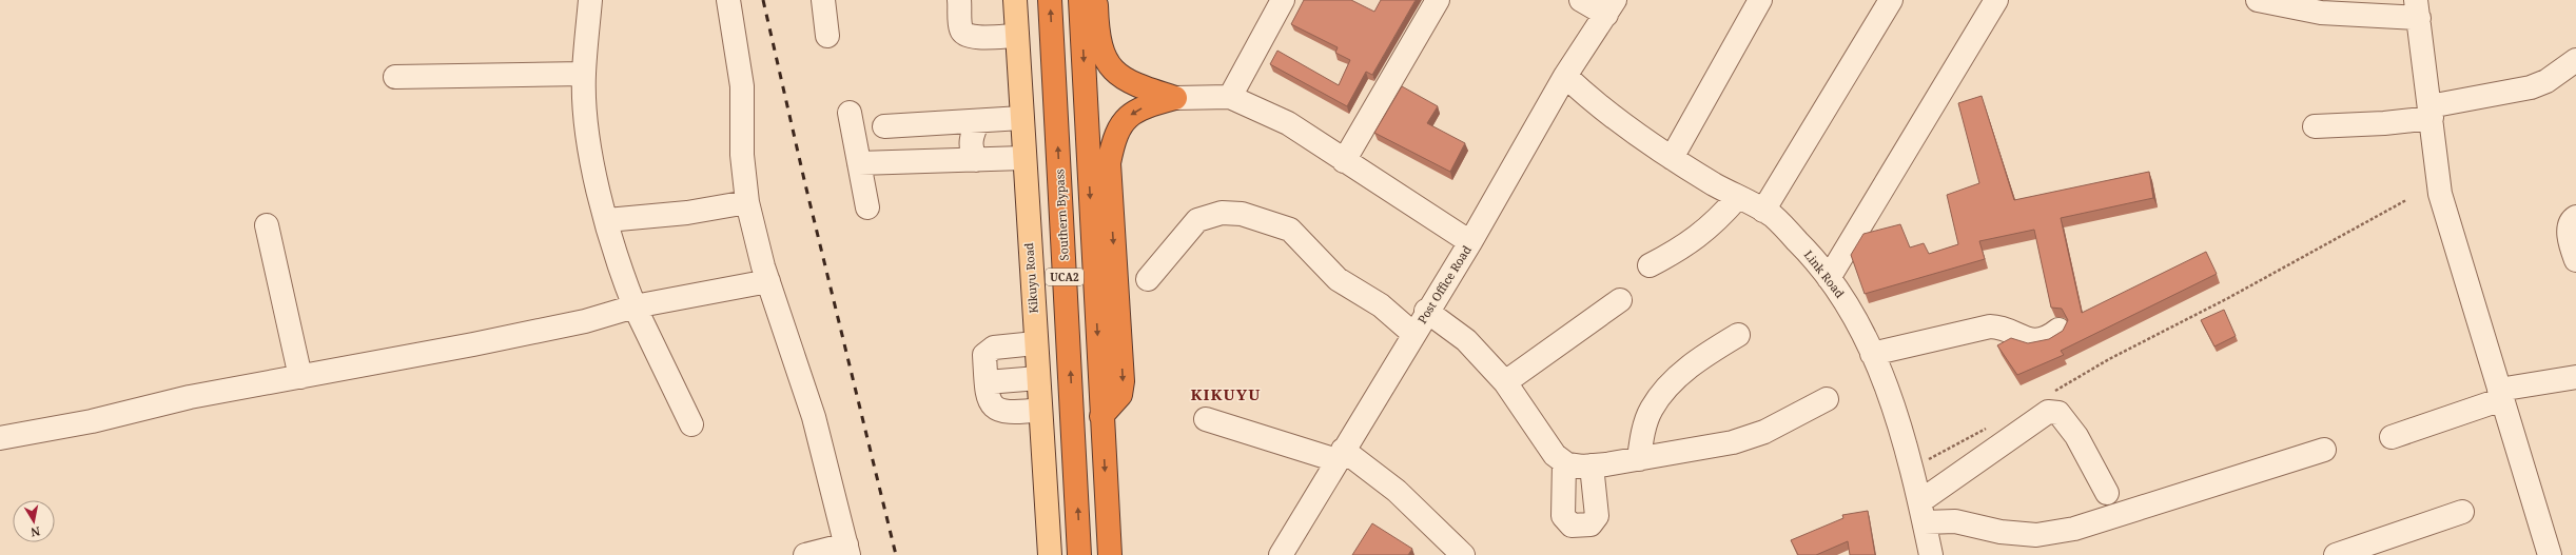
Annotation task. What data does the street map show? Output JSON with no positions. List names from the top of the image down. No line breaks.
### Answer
{"streets":{"highway":["Southern Bypass","UCA2"],"main road":["Kikuyu Road"],"street":["Link Road","Post Office Road"]},"crossings":[["Link Road","Post Office Road"]],"districts":["KIKUYU"],"north":"bottom"}
